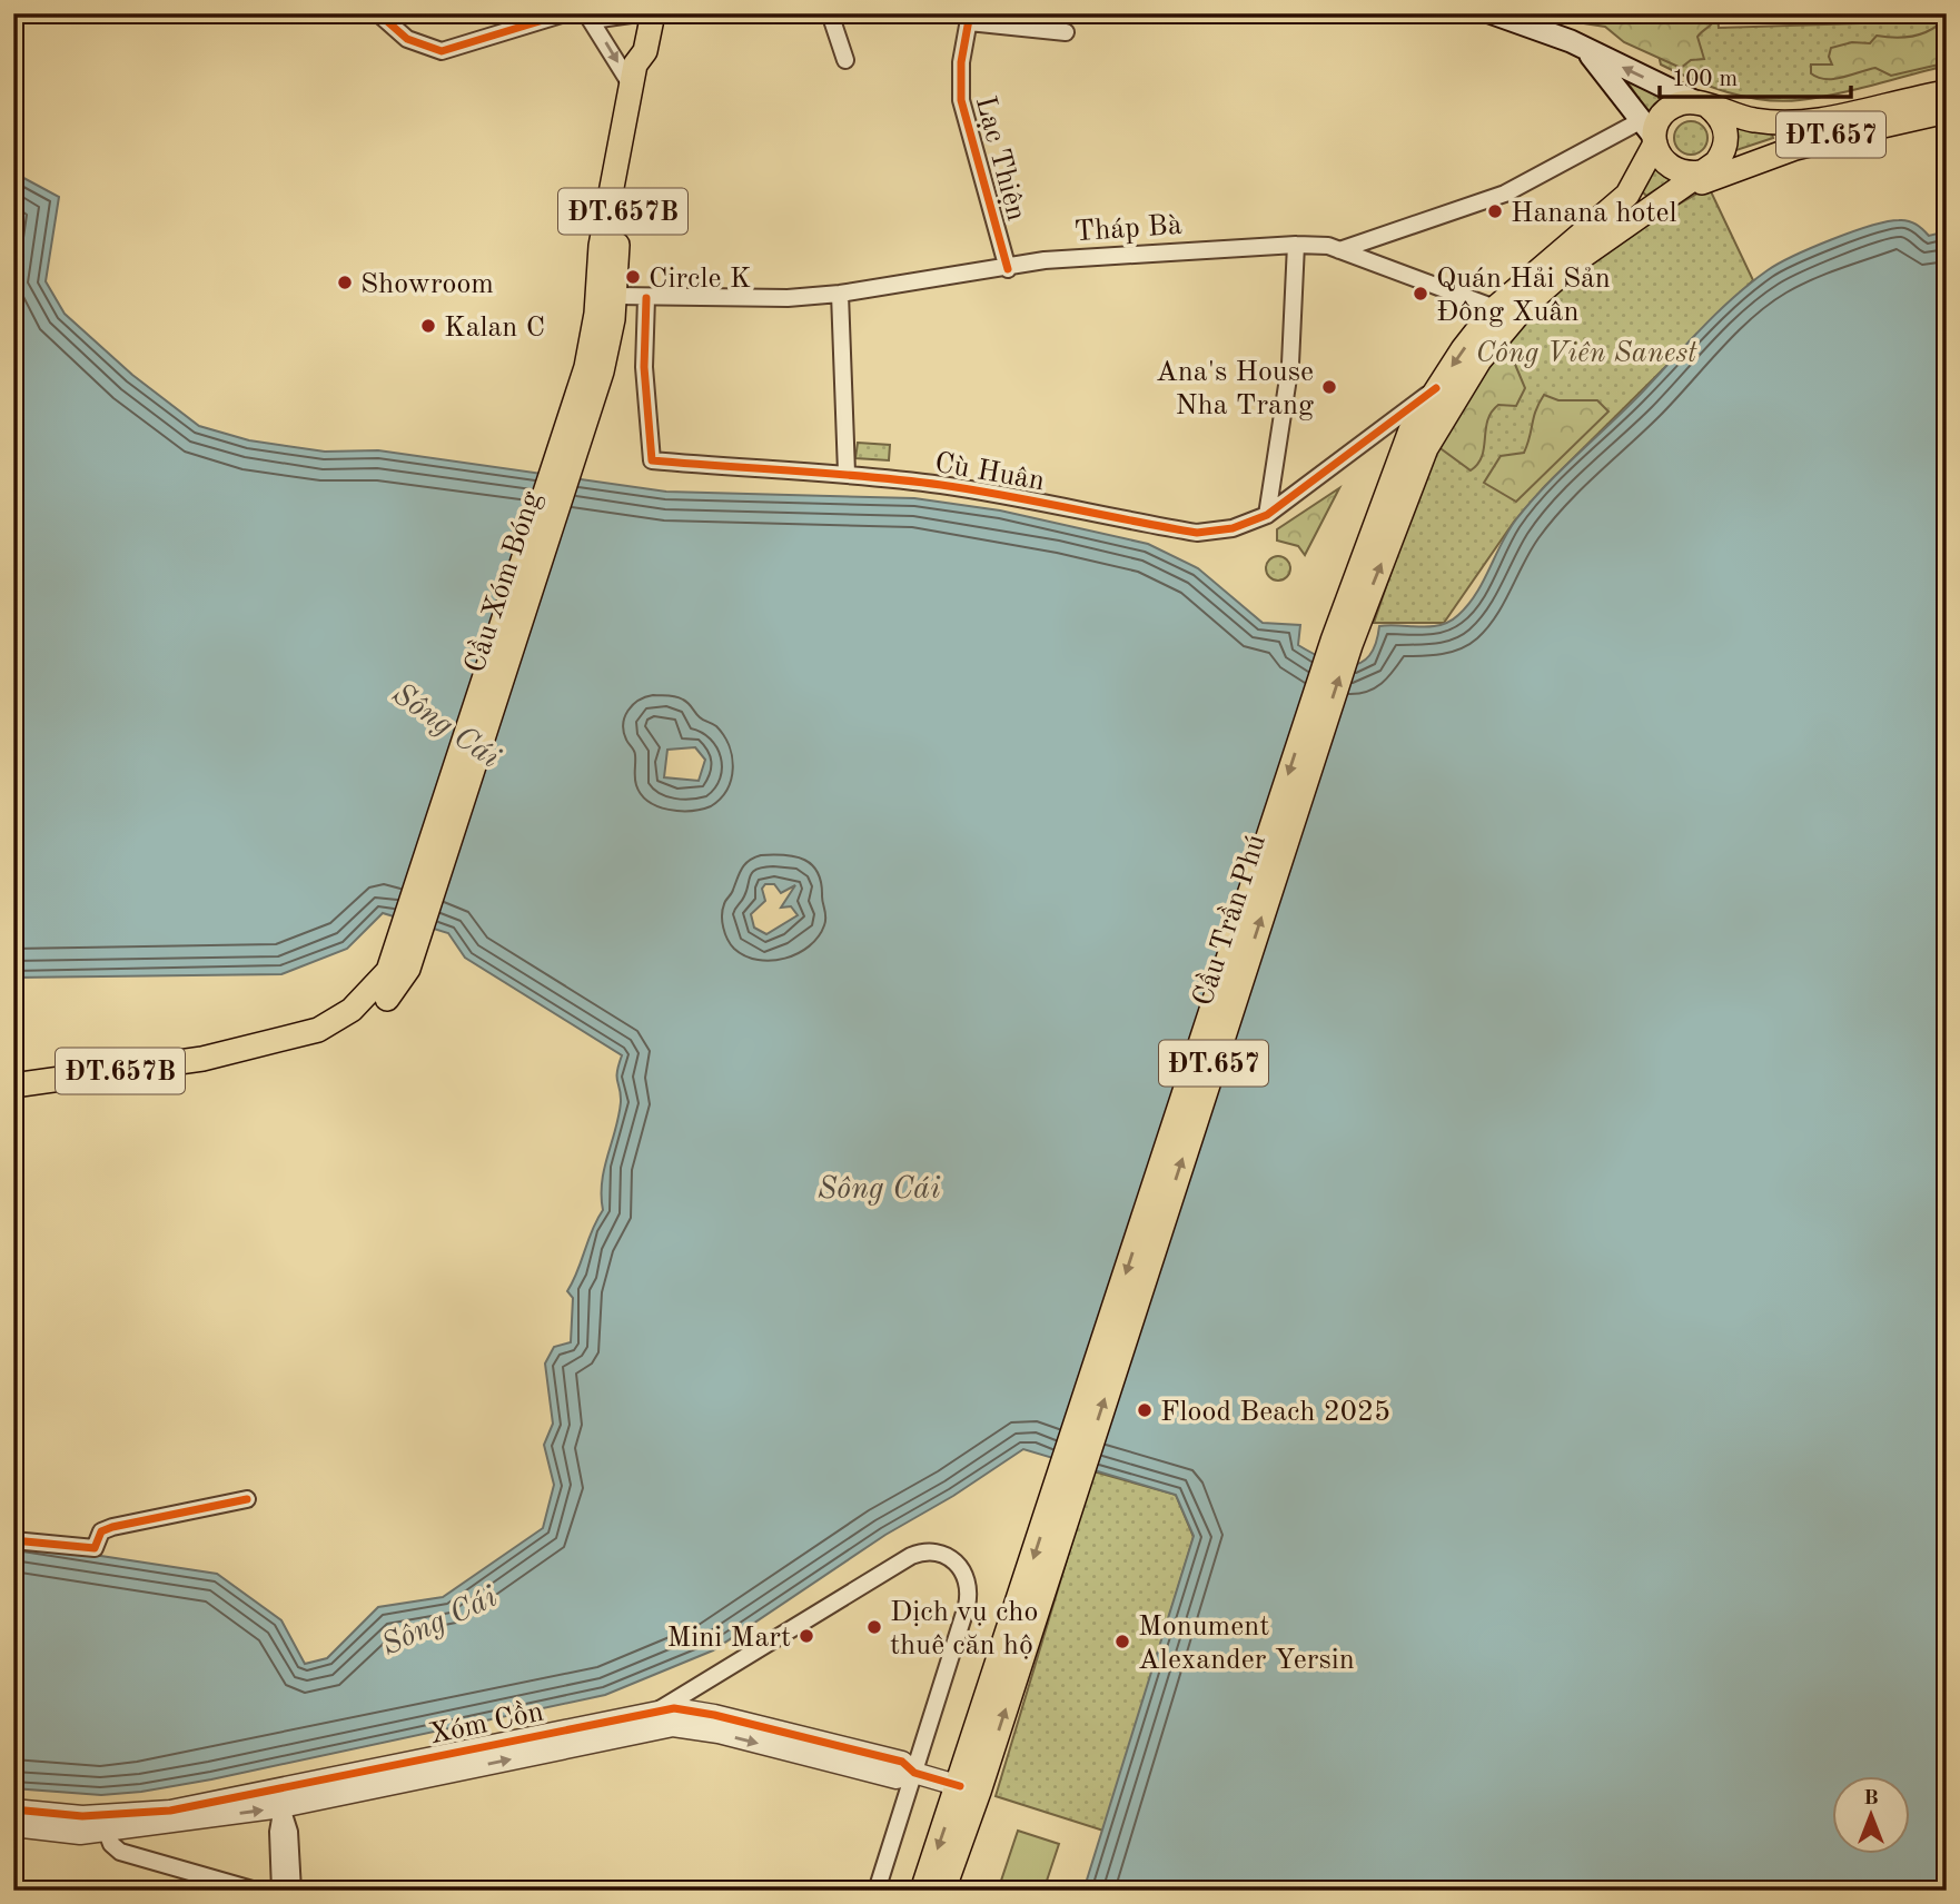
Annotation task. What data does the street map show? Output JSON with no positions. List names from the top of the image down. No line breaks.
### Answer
{"streets":{"main road":["ĐT.657","ĐT.657B","Cầu Xóm Bóng","Cầu Trần Phú"],"street":["Lạc Thiện","Tháp Bà","Cù Huân","Xóm Cồn"]},"crossings":[["ĐT.657","Tháp Bà"],["ĐT.657","Cù Huân"],["ĐT.657","Cầu Trần Phú"],["ĐT.657","Xóm Cồn"],["Lạc Thiện","Tháp Bà"],["ĐT.657B","Tháp Bà"],["ĐT.657B","Cầu Xóm Bóng"],["Tháp Bà","Cù Huân"],["Cầu Trần Phú","Xóm Cồn"]],"water":["Sông Cái"],"parks":["Công Viên Sanest"],"places":["Hanana hotel","Circle K","Showroom","Quán Hải Sản Đông Xuân","Kalan C","Ana's House Nha Trang","Flood Beach 2025","Dịch vụ cho thuê căn hộ","Mini Mart","Monument Alexander Yersin"],"scale_bar":"100 m","north":"top"}
